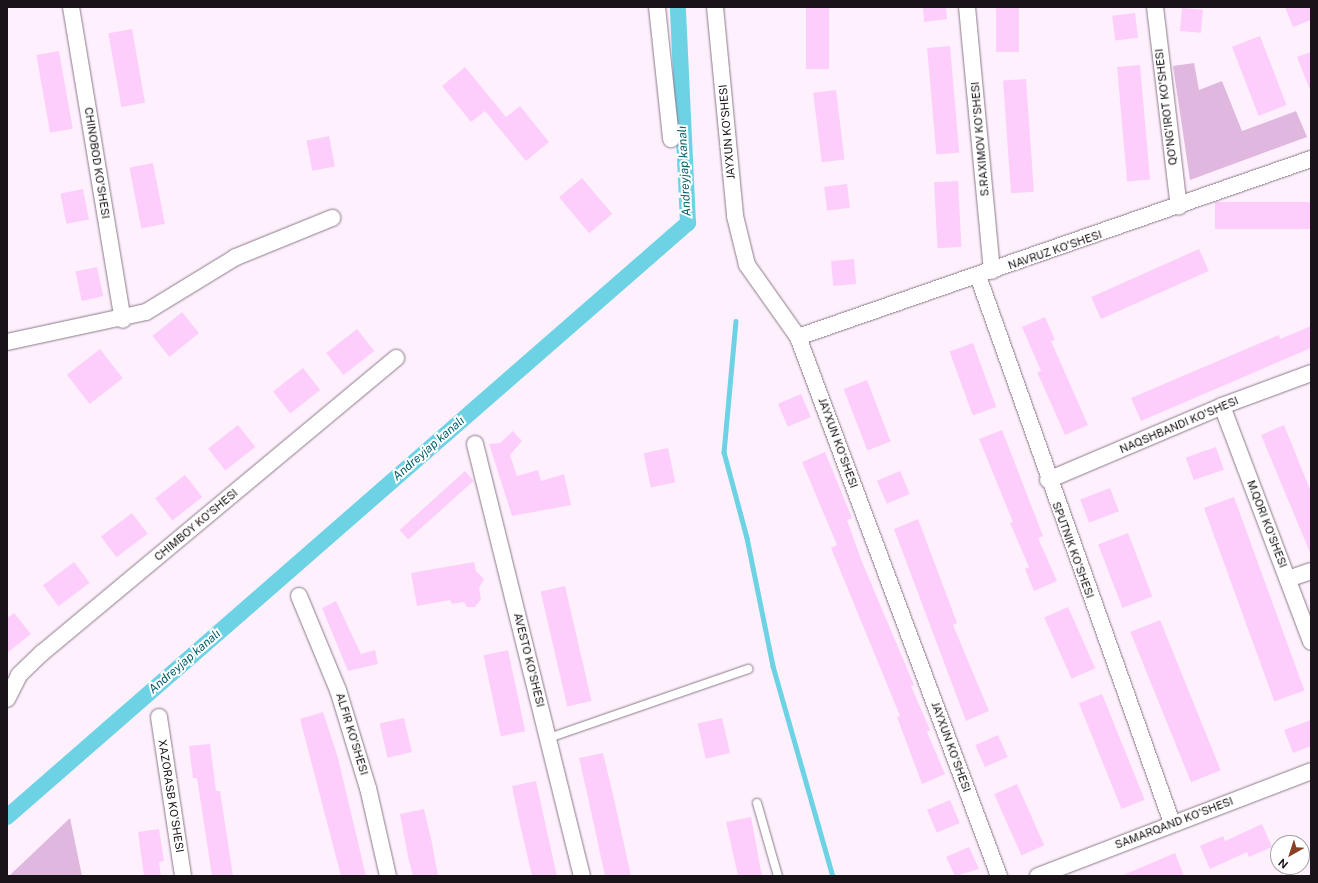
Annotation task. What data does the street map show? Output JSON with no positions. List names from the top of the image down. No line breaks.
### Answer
{"streets":{"street":["QO'NG'IROT KO'SHESI","JAYXUN KO'SHESI","S.RAXIMOV KO'SHESI","CHINOBOD KO'SHESI","NAVRUZ KO'SHESI","NAQSHBANDI KO'SHESI","M.QORI KO'SHESI","CHIMBOY KO'SHESI","SPUTNIK KO'SHESI","AVESTO KO'SHESI","ALFIR KO'SHESI","XAZORASB KO'SHESI","SAMARQAND KO'SHESI"]},"crossings":[["QO'NG'IROT KO'SHESI","NAVRUZ KO'SHESI"],["JAYXUN KO'SHESI","NAVRUZ KO'SHESI"],["S.RAXIMOV KO'SHESI","NAVRUZ KO'SHESI"],["S.RAXIMOV KO'SHESI","SPUTNIK KO'SHESI"],["NAVRUZ KO'SHESI","SPUTNIK KO'SHESI"],["NAQSHBANDI KO'SHESI","M.QORI KO'SHESI"],["NAQSHBANDI KO'SHESI","SPUTNIK KO'SHESI"],["SPUTNIK KO'SHESI","SAMARQAND KO'SHESI"]],"water":["Andreyjap kanalı"],"north":"bottom left"}
